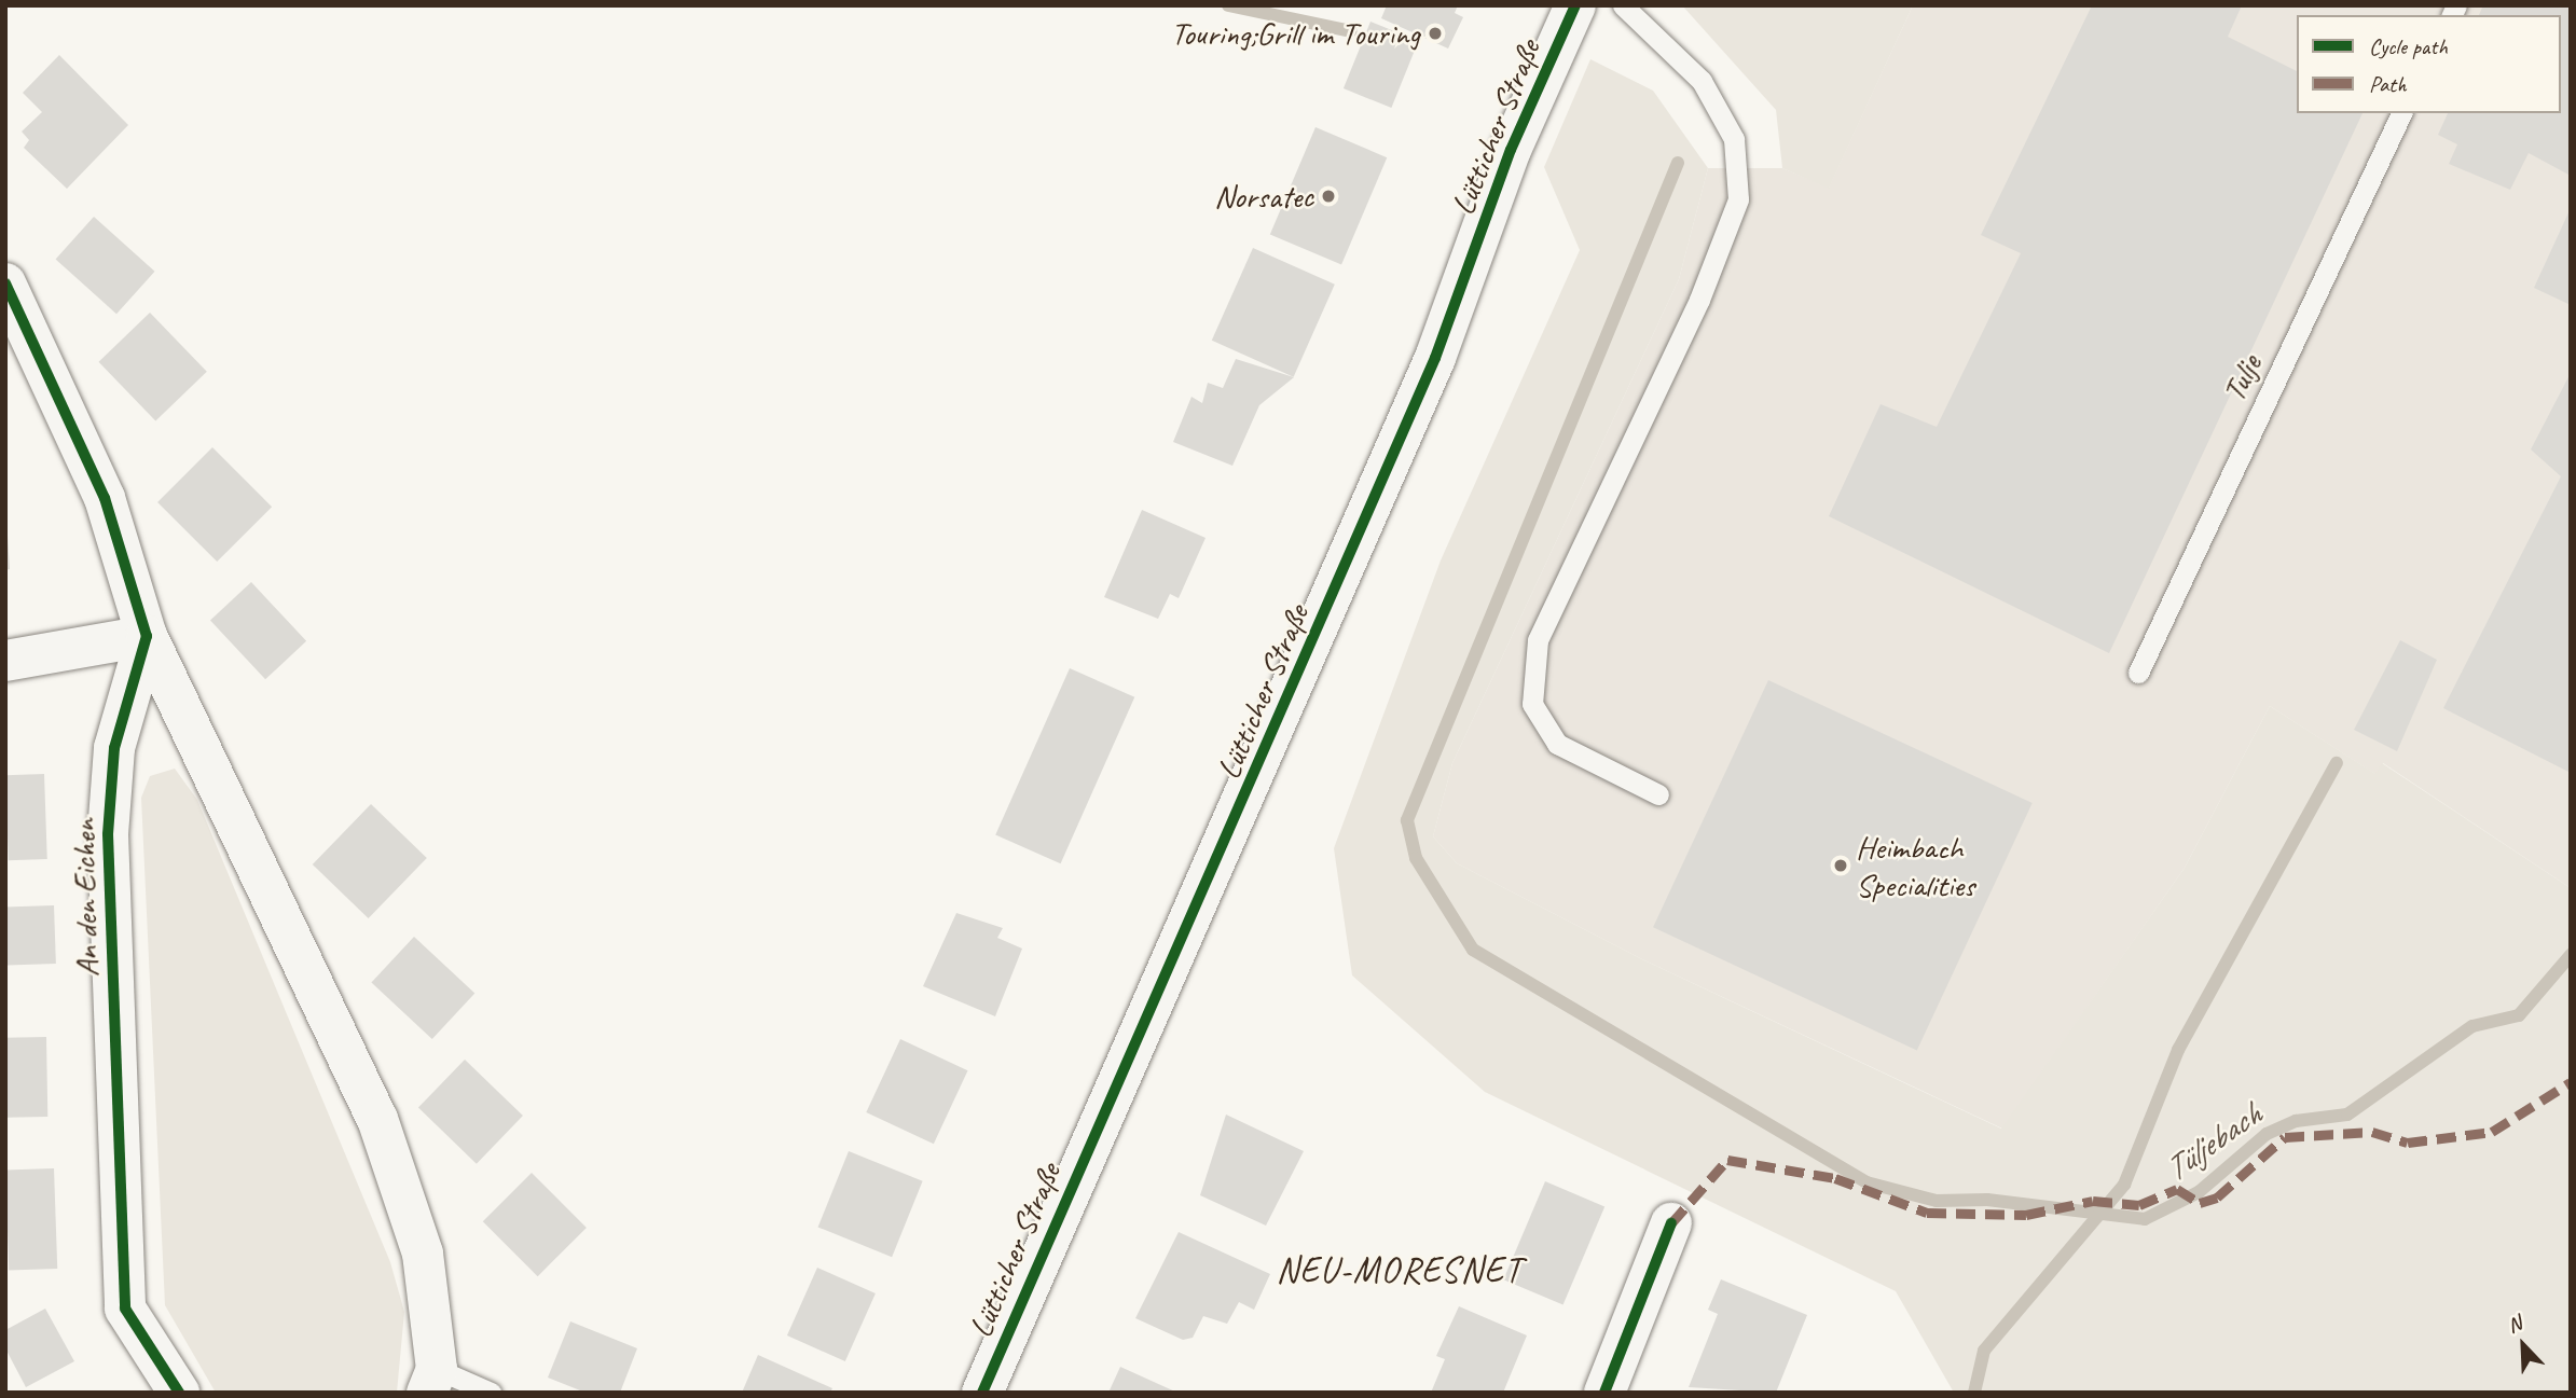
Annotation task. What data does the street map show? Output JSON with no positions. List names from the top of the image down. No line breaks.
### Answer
{"streets":{"street":["Lütticher Straße","An den Eichen"],"lane":["Tulje"]},"districts":["NEU-MORESNET"],"water":["Tüljebach"],"places":["Touring;Grill im Touring","Norsatec","Heimbach Specialities"],"legend":["Cycle path","Path"],"north":"top left"}
